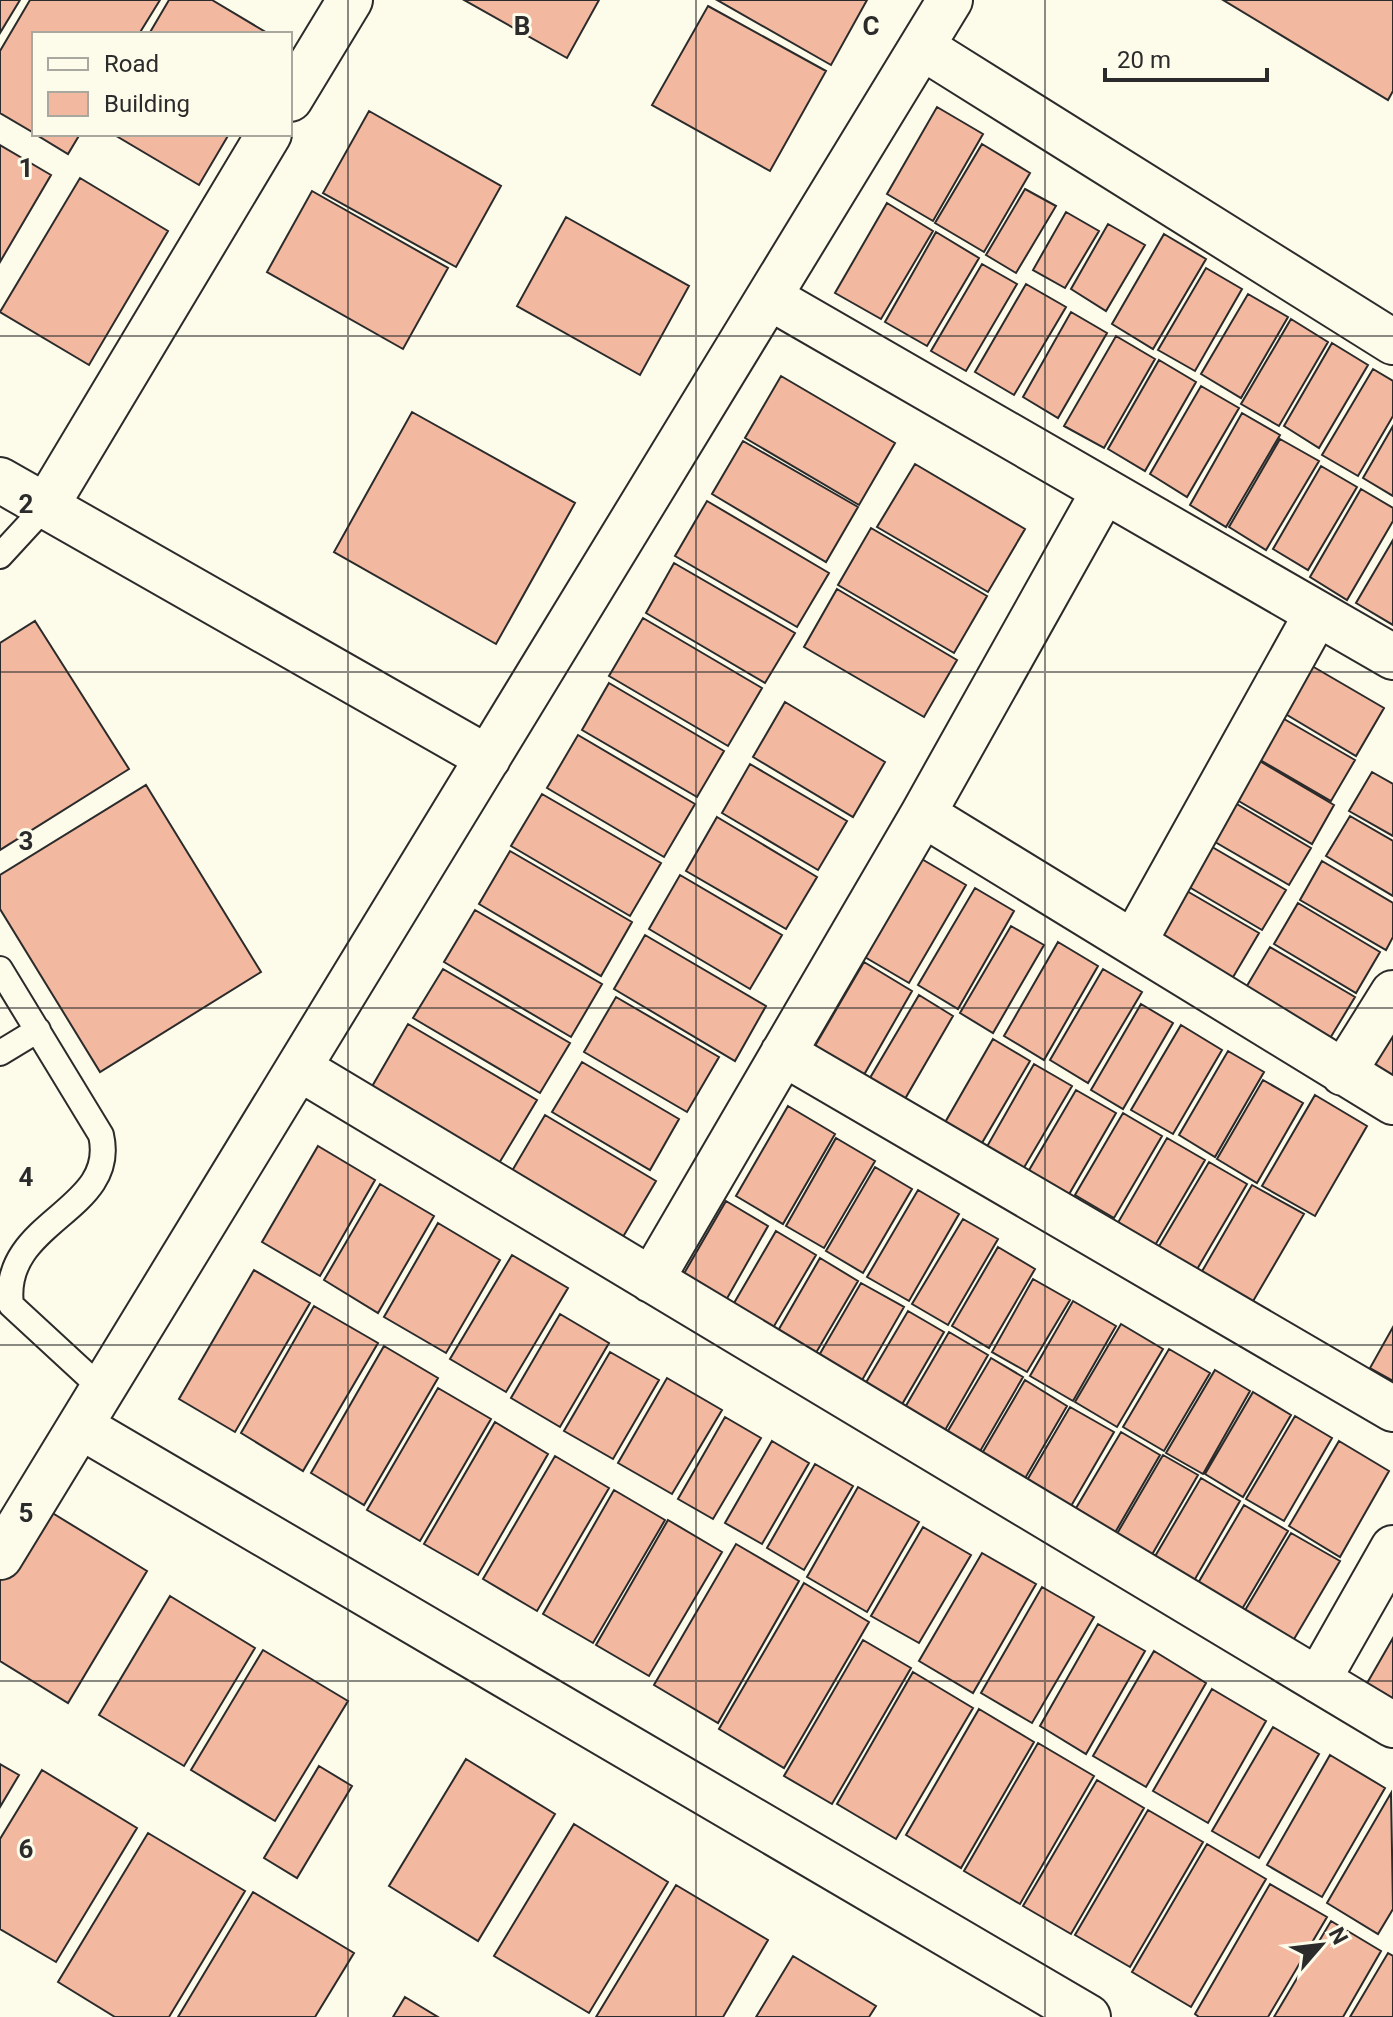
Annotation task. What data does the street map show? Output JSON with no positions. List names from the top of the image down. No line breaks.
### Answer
{"legend":["Road","Building"],"scale_bar":"20 m","north":"top right","grid":{"columns":["B","C"],"rows":["1","2","3","4","5","6"]}}
